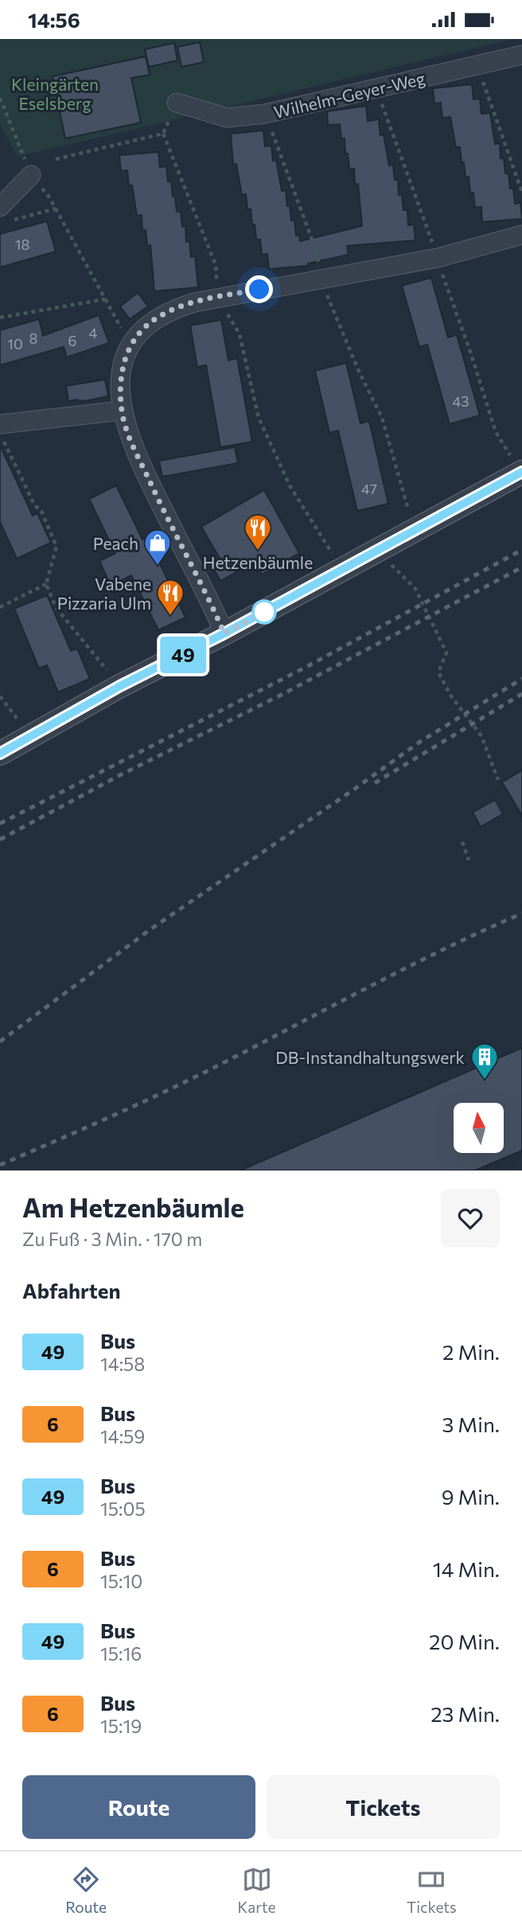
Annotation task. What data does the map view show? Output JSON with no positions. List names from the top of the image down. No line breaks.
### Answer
{"streets":{"street":["Wilhelm-Geyer-Weg"]},"parks":["Kleingärten Eselsberg"],"places":{"restaurant":["Hetzenbäumle","Vabene Pizzaria Ulm"],"shop":["Peach"],"building":["DB-Instandhaltungswerk"]},"lines":["bus line 49"],"house_numbers":["18","4","8","6","10","43","47"],"north":"top","page":{"status":"14:56","on_map":"49","heading":[["Am Hetzenbäumle","Zu Fuß · 3 Min. · 170 m"],"Abfahrten"],"list":[{"mark":"49","name":"Bus","note":"14:58","value":"2 Min."},{"mark":"6","name":"Bus","note":"14:59","value":"3 Min."},{"mark":"49","name":"Bus","note":"15:05","value":"9 Min."},{"mark":"6","name":"Bus","note":"15:10","value":"14 Min."},{"mark":"49","name":"Bus","note":"15:16","value":"20 Min."},{"mark":"6","name":"Bus","note":"15:19","value":"23 Min."}],"buttons":["Route","Tickets"],"tabs":["Route","Karte","Tickets"]}}
